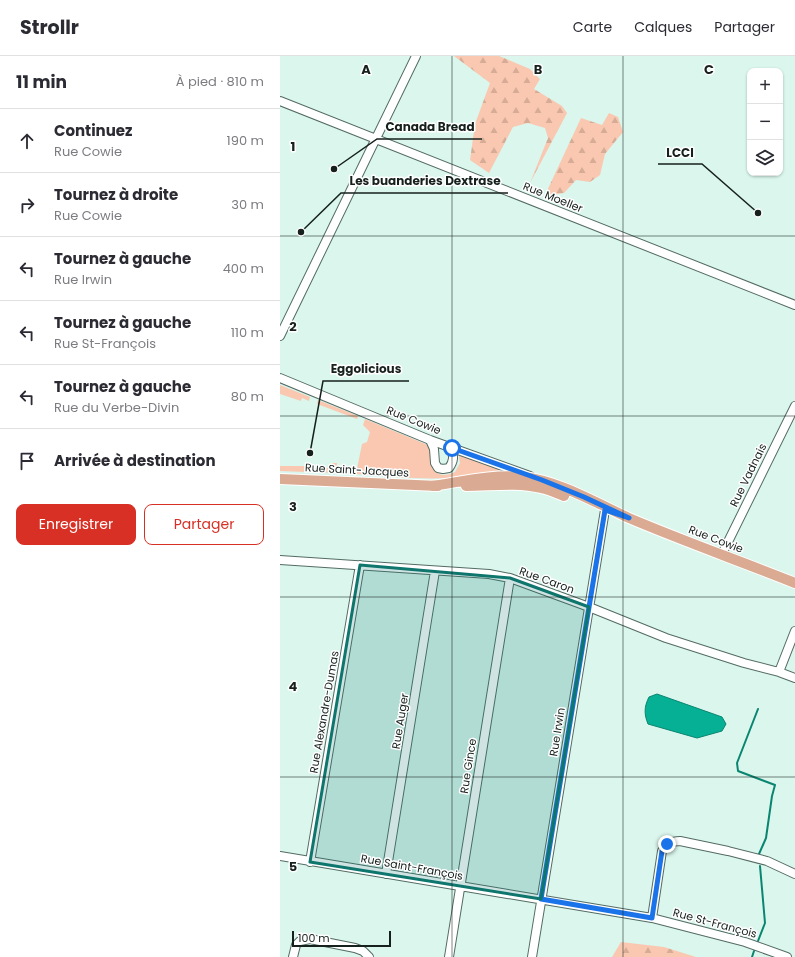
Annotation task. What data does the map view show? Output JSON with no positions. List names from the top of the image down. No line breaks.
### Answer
{"streets":{"main road":["Rue Cowie","Rue Saint-Jacques"],"street":["Rue Moeller","Rue Vadnais","Rue Caron","Rue Alexandre-Dumas","Rue Auger","Rue Irwin","Rue Gince","Rue Saint-François","Rue St-François"]},"crossings":[["Rue Cowie","Rue Saint-Jacques"],["Rue Cowie","Rue Vadnais"],["Rue Cowie","Rue Irwin"],["Rue Saint-Jacques","Rue Irwin"],["Rue Caron","Rue Alexandre-Dumas"],["Rue Caron","Rue Auger"],["Rue Caron","Rue Irwin"],["Rue Caron","Rue Gince"],["Rue Alexandre-Dumas","Rue Saint-François"],["Rue Auger","Rue Saint-François"],["Rue Irwin","Rue Saint-François"],["Rue Irwin","Rue St-François"],["Rue Gince","Rue Saint-François"],["Rue Saint-François","Rue St-François"]],"places":["Canada Bread","LCCI","Les buanderies Dextrase","Eggolicious"],"scale_bar":"100 m","page":{"header":"Strollr","nav":["Carte","Calques","Partager"],"heading":["11 min","À pied · 810 m"],"map_buttons":["+","−"],"list":[["Continuez","Rue Cowie","190 m"],["Tournez à droite","Rue Cowie","30 m"],["Tournez à gauche","Rue Irwin","400 m"],["Tournez à gauche","Rue St-François","110 m"],["Tournez à gauche","Rue du Verbe-Divin","80 m"],"Arrivée à destination"],"buttons":["Enregistrer","Partager"],"scale":"100 m"},"grid":{"columns":["A","B","C"],"rows":["1","2","3","4","5"]}}
